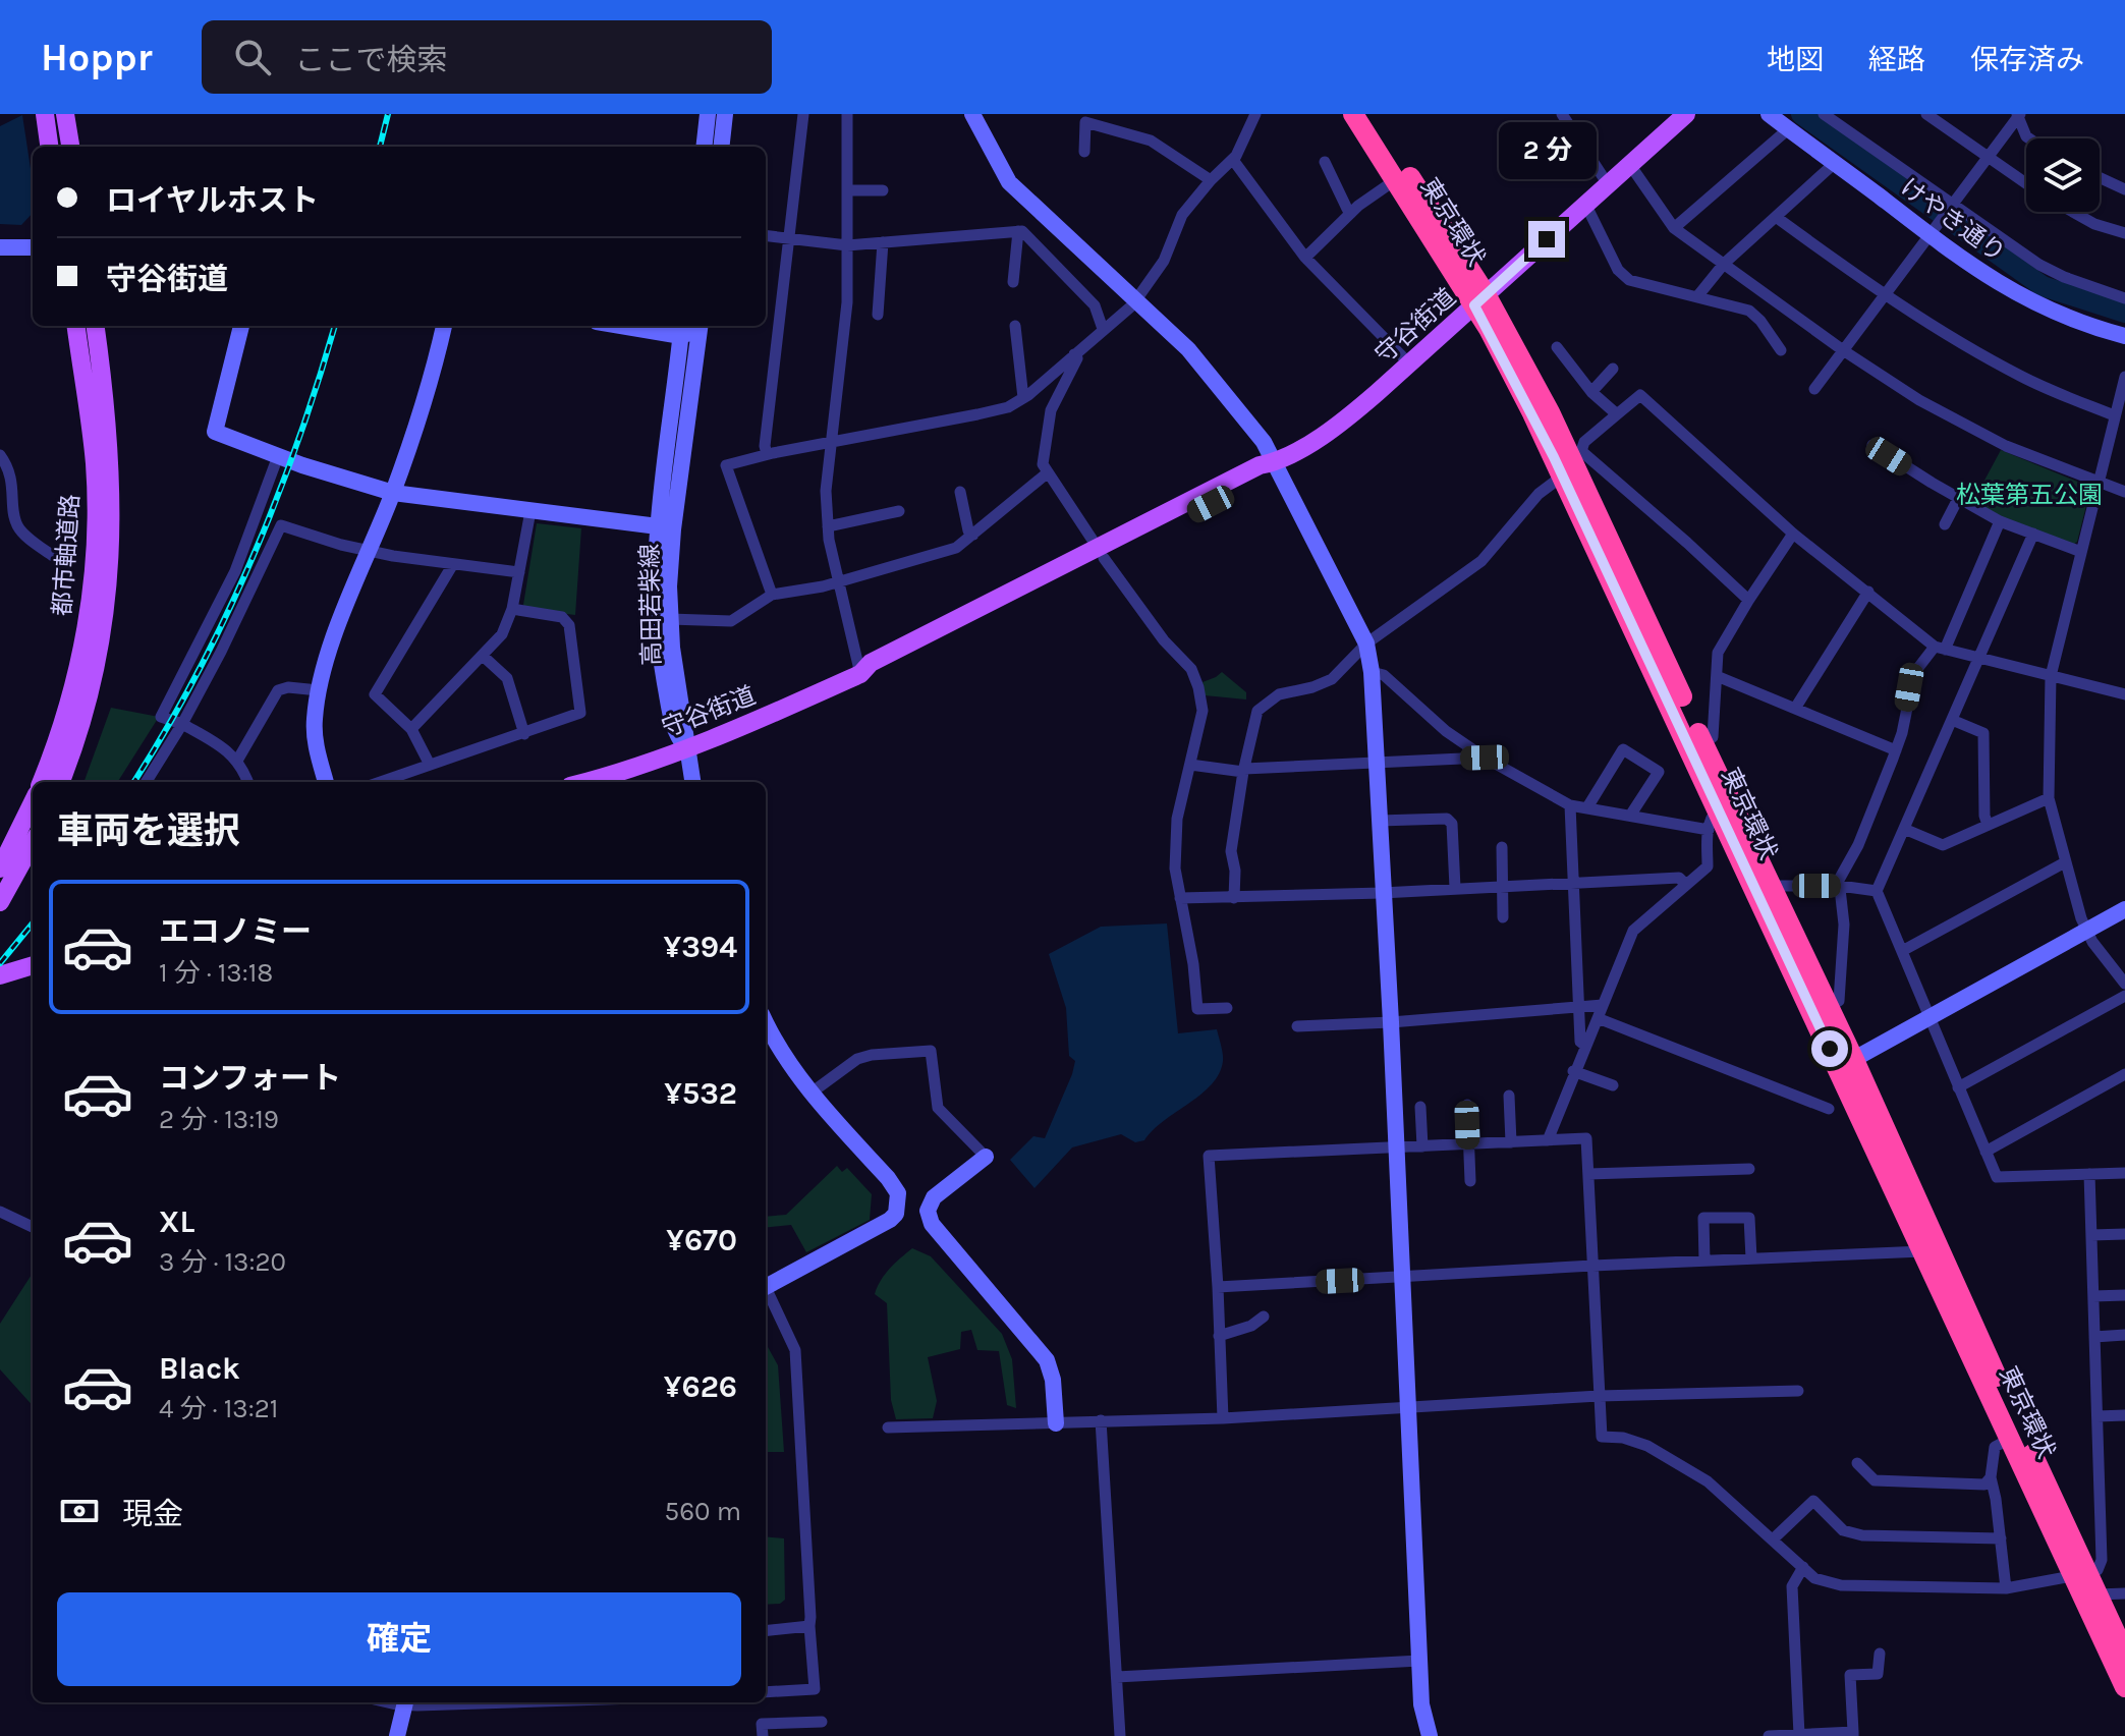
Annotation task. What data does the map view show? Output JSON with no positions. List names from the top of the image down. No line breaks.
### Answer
{"streets":{"highway":["東京環状"],"main road":["守谷街道","都市軸道路"],"street":["けやき通り","高田若柴線"]},"crossings":[["東京環状","守谷街道"],["守谷街道","高田若柴線"]],"parks":["松葉第五公園"],"page":{"header":"Hoppr","search":"ここで検索","nav":["地図","経路","保存済み"],"bubble":"2 分","banner":["ロイヤルホスト","守谷街道"],"heading":"車両を選択","list":[{"name":"エコノミー","note":"1 分 · 13:18","value":"¥394"},{"name":"コンフォート","note":"2 分 · 13:19","value":"¥532"},{"name":"XL","note":"3 分 · 13:20","value":"¥670"},{"name":"Black","note":"4 分 · 13:21","value":"¥626"}],"pay":["現金","560 m"],"buttons":"確定"}}
